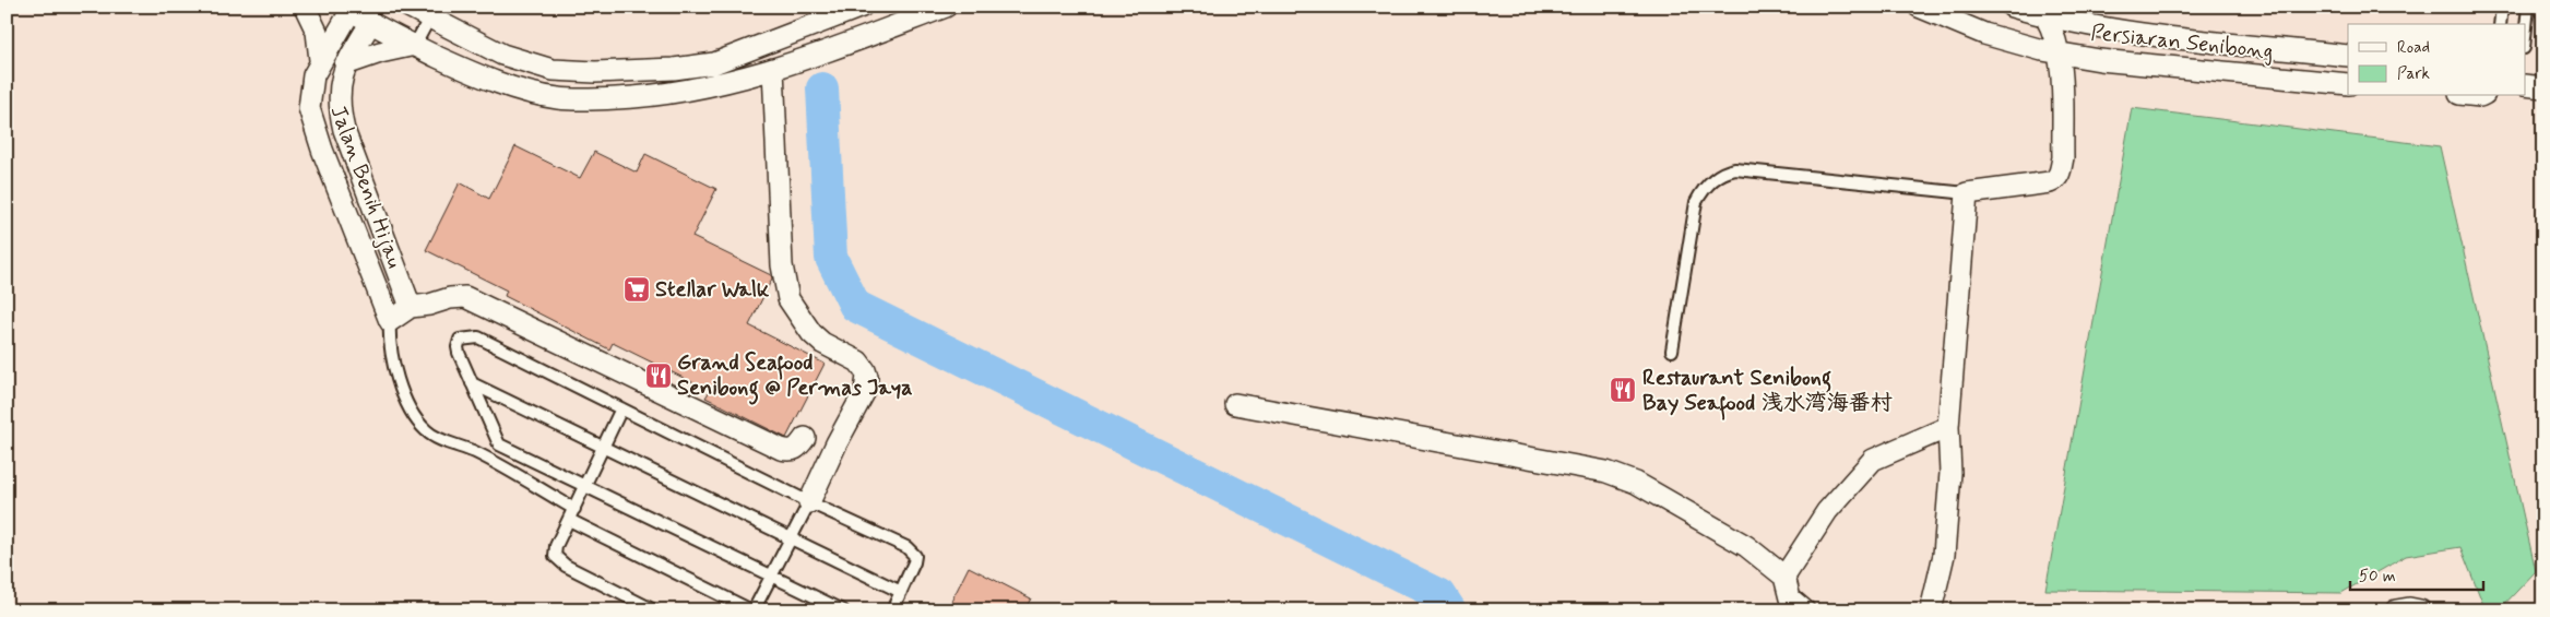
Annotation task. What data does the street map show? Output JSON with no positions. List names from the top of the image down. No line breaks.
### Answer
{"streets":{"street":["Persiaran Senibong","Jalan Benih Hijau"]},"places":{"supermarket":["Stellar Walk"],"restaurant":["Grand Seafood Senibong @ Permas Jaya","Restaurant Senibong Bay Seafood 浅水湾海番村"]},"legend":["Road","Park"],"scale_bar":"50 m"}
